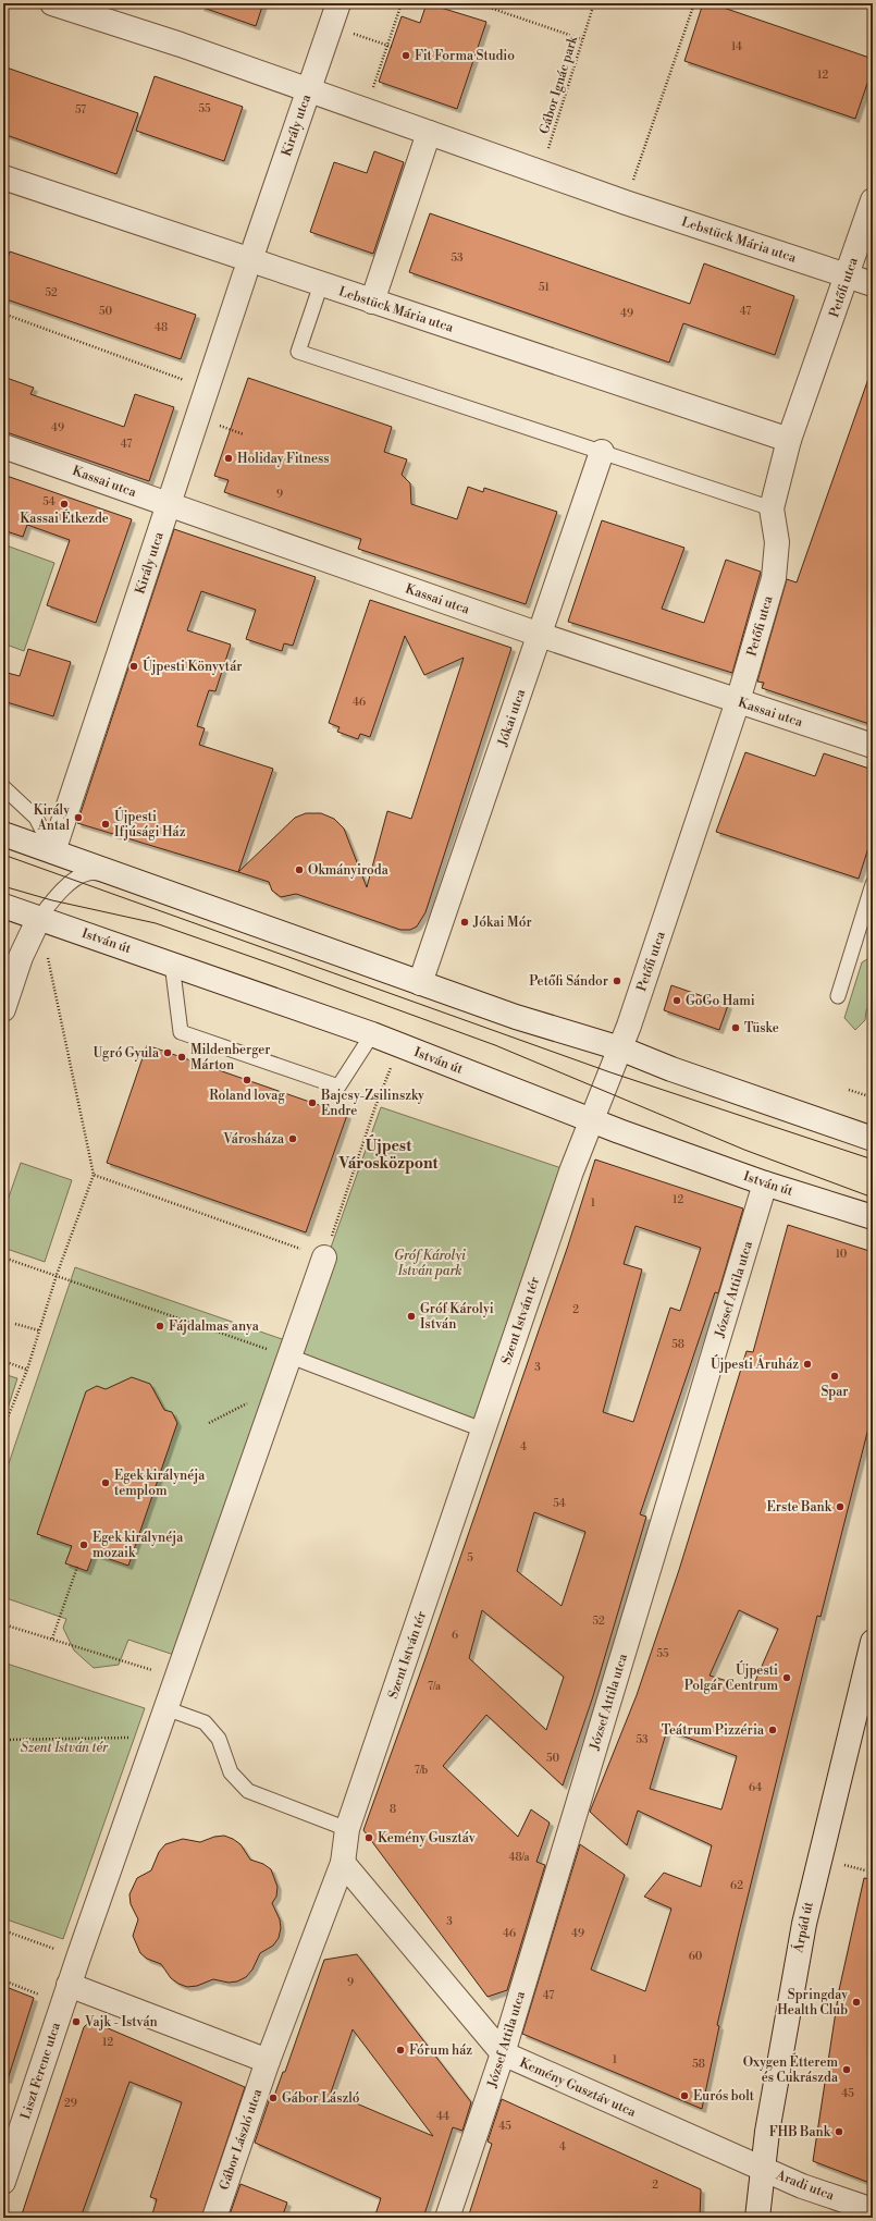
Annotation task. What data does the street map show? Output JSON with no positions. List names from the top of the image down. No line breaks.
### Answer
{"streets":{"street":["Király utca","Lebstück Mária utca","Petőfi utca","Kassai utca","Jókai utca","István út","József Attila utca","Szent István tér","Árpád út","Liszt Ferenc utca","Kemény Gusztáv utca","Gábor László utca","Aradi utca"],"path":["Gábor Ignác park"]},"crossings":[["Gábor Ignác park","Lebstück Mária utca"],["Király utca","Lebstück Mária utca"],["Király utca","Kassai utca"],["Lebstück Mária utca","Petőfi utca"],["Petőfi utca","Kassai utca"],["Petőfi utca","István út"],["Petőfi utca","Szent István tér"],["Kassai utca","Jókai utca"],["István út","József Attila utca"],["István út","Szent István tér"],["József Attila utca","Kemény Gusztáv utca"],["Szent István tér","Kemény Gusztáv utca"],["Szent István tér","Gábor László utca"],["Árpád út","Kemény Gusztáv utca"],["Árpád út","Aradi utca"],["Kemény Gusztáv utca","Aradi utca"]],"districts":["Újpest Városközpont"],"parks":["Gróf Károlyi István park","Szent István tér"],"places":["Fit Forma Studio","Holiday Fitness","Kassai Étkezde","Újpesti Könyvtár","Király Antal","Újpesti Ifjúsági Ház","Okmányiroda","Jókai Mór","Petőfi Sándor","GoGo Hami","Tüske","Ugró Gyula","Mildenberger Márton","Roland lovag","Bajcsy-Zsilinszky Endre","Városháza","Gróf Károlyi István","Fájdalmas anya","Újpesti Áruház","Spar","Egek királynéja templom","Erste Bank","Egek királynéja mozaik","Újpesti Polgár Centrum","Teátrum Pizzéria","Kemény Gusztáv","Springday Health Club","Vajk - István","Fórum ház","Oxygen Étterem és Cukrászda","Eurós bolt","Gábor László","FHB Bank"],"house_numbers":["14","12","55","57","53","51","52","50","47","49","48","49","47","9","54","46","12","1","10","2","58","3","4","54","5","52","6","55","7/a","53","50","7/b","64","8","48/a","62","3","46","49","60","9","47","12","1","58","45","29","44","45","4","2"]}
